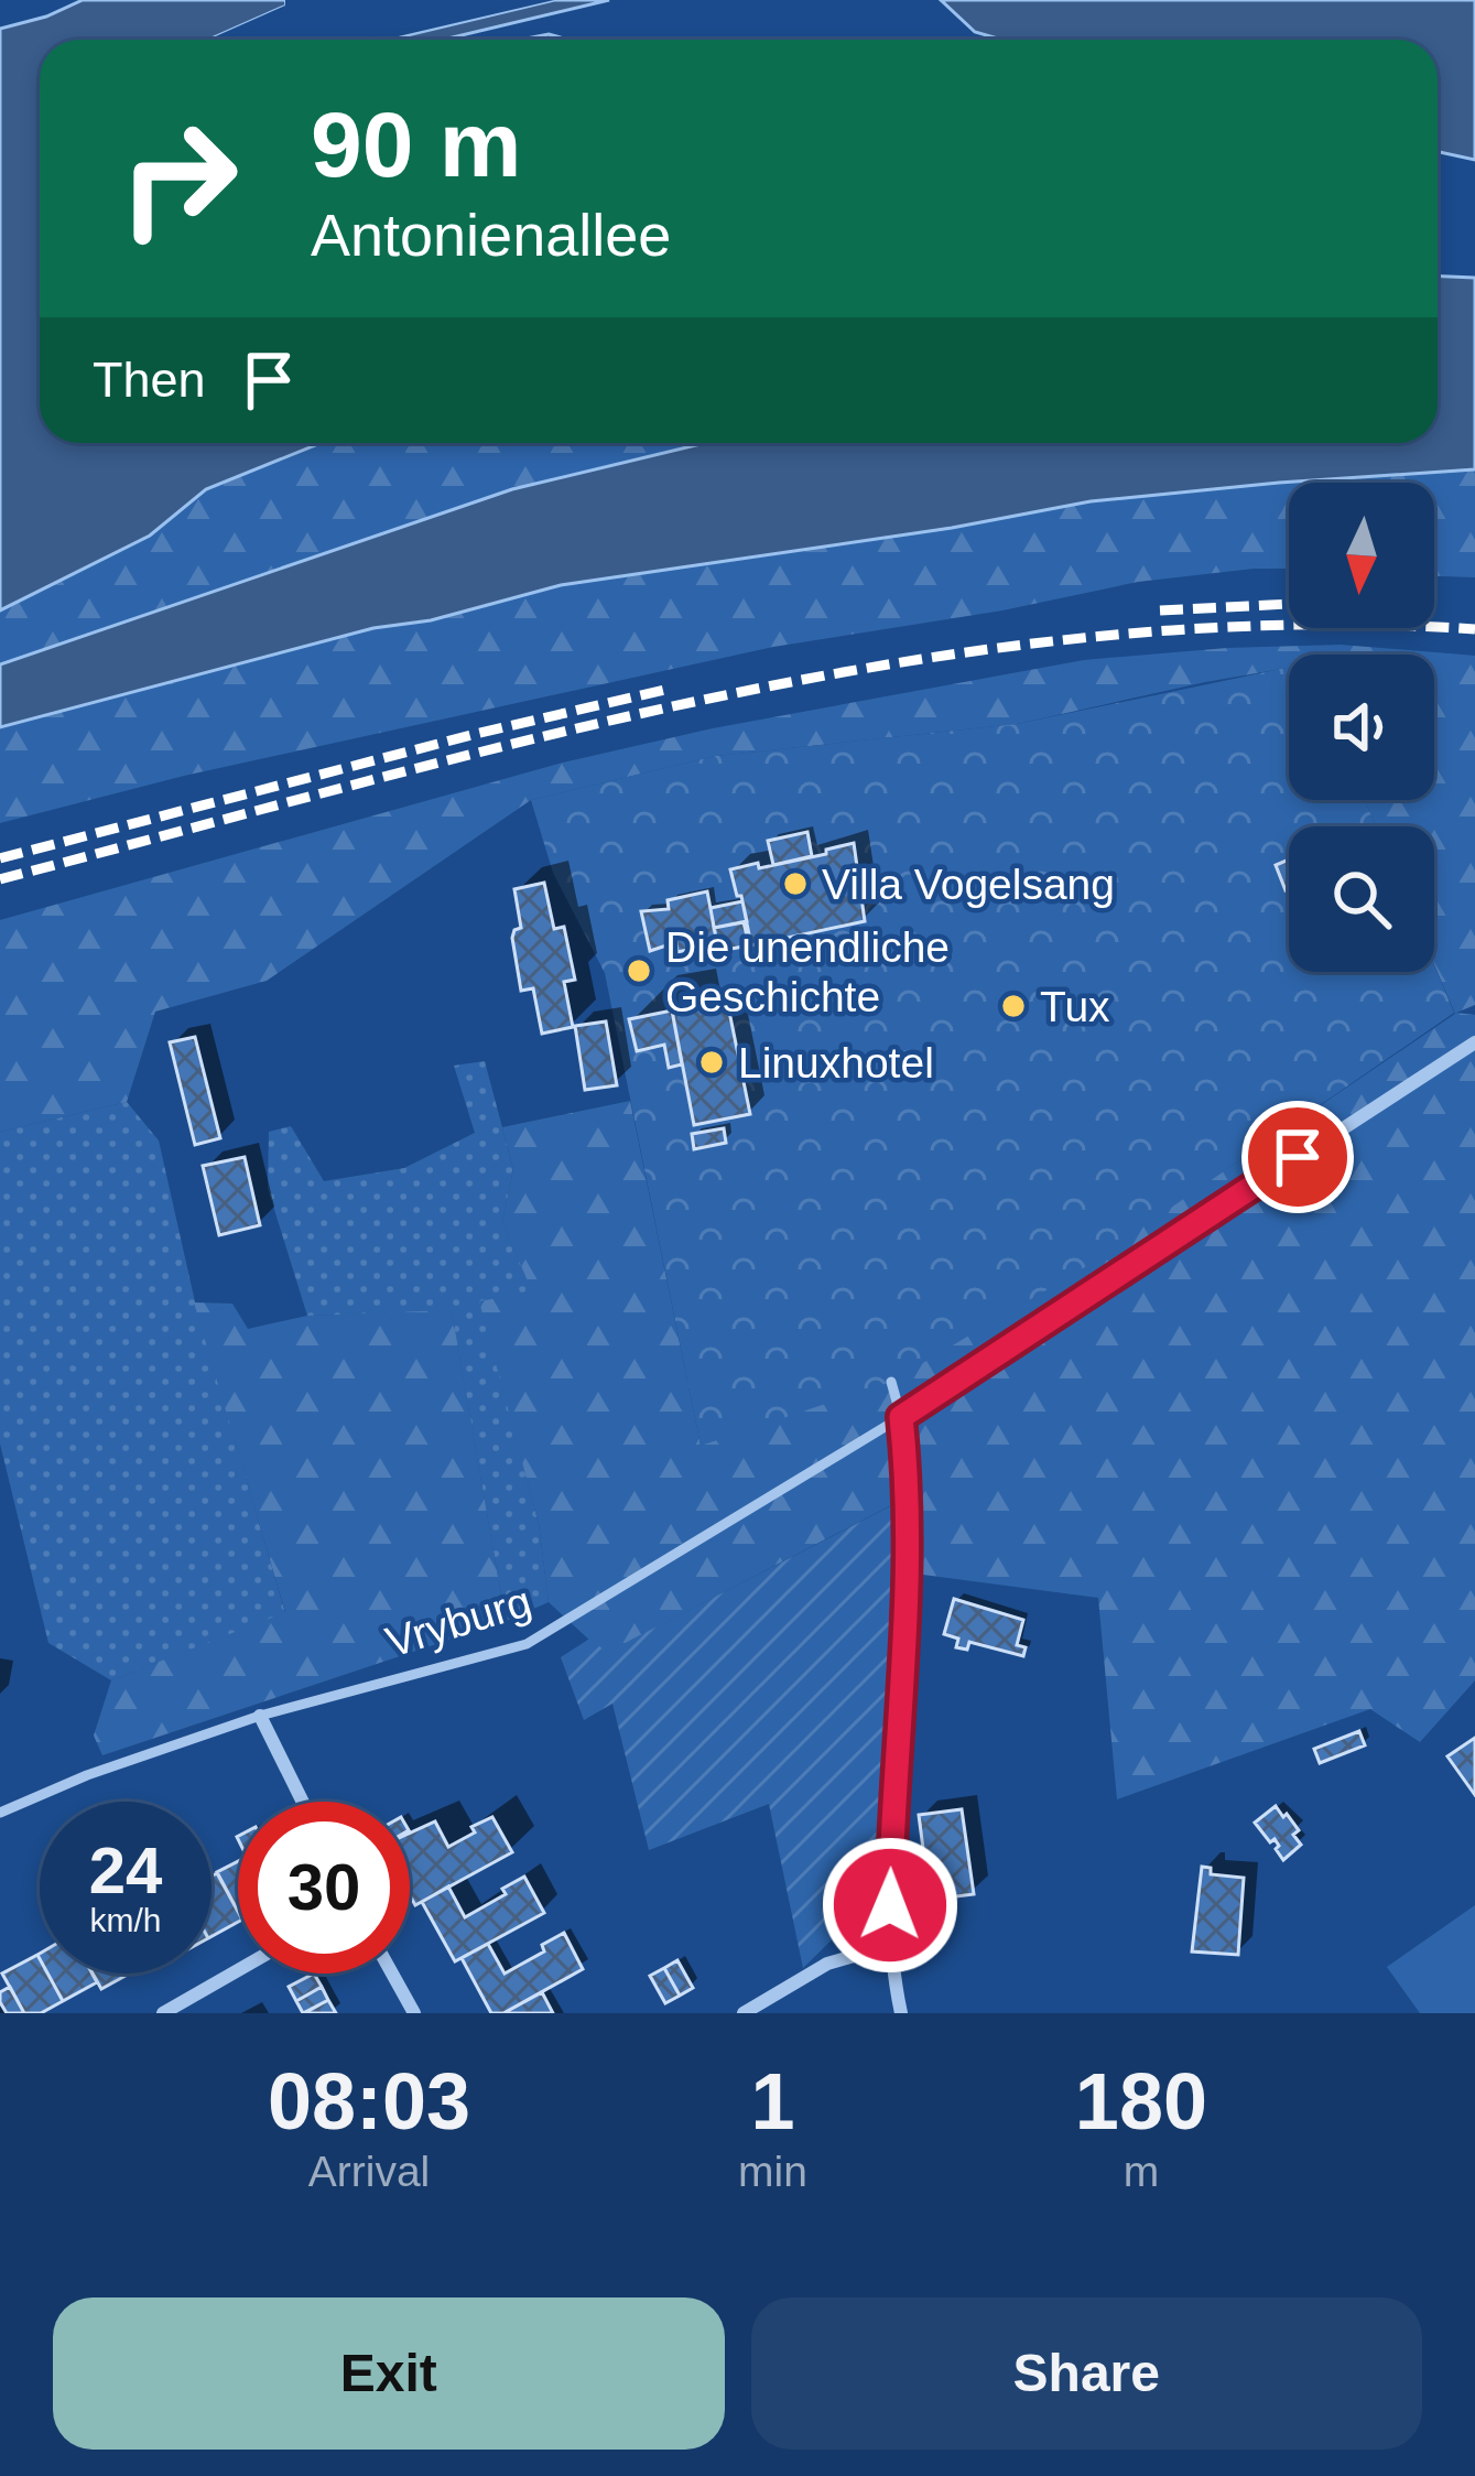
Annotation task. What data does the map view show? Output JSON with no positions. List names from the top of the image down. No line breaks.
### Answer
{"streets":{"lane":["Vryburg"]},"places":["Villa Vogelsang","Die unendliche Geschichte","Tux","Linuxhotel"],"north":"bottom","page":{"turn":["90 m","Antonienallee"],"then":"Then","speed":"24 km/h","limit":"30","eta":["08:03","Arrival","1","min","180","m"],"buttons":["Exit","Share"]}}
